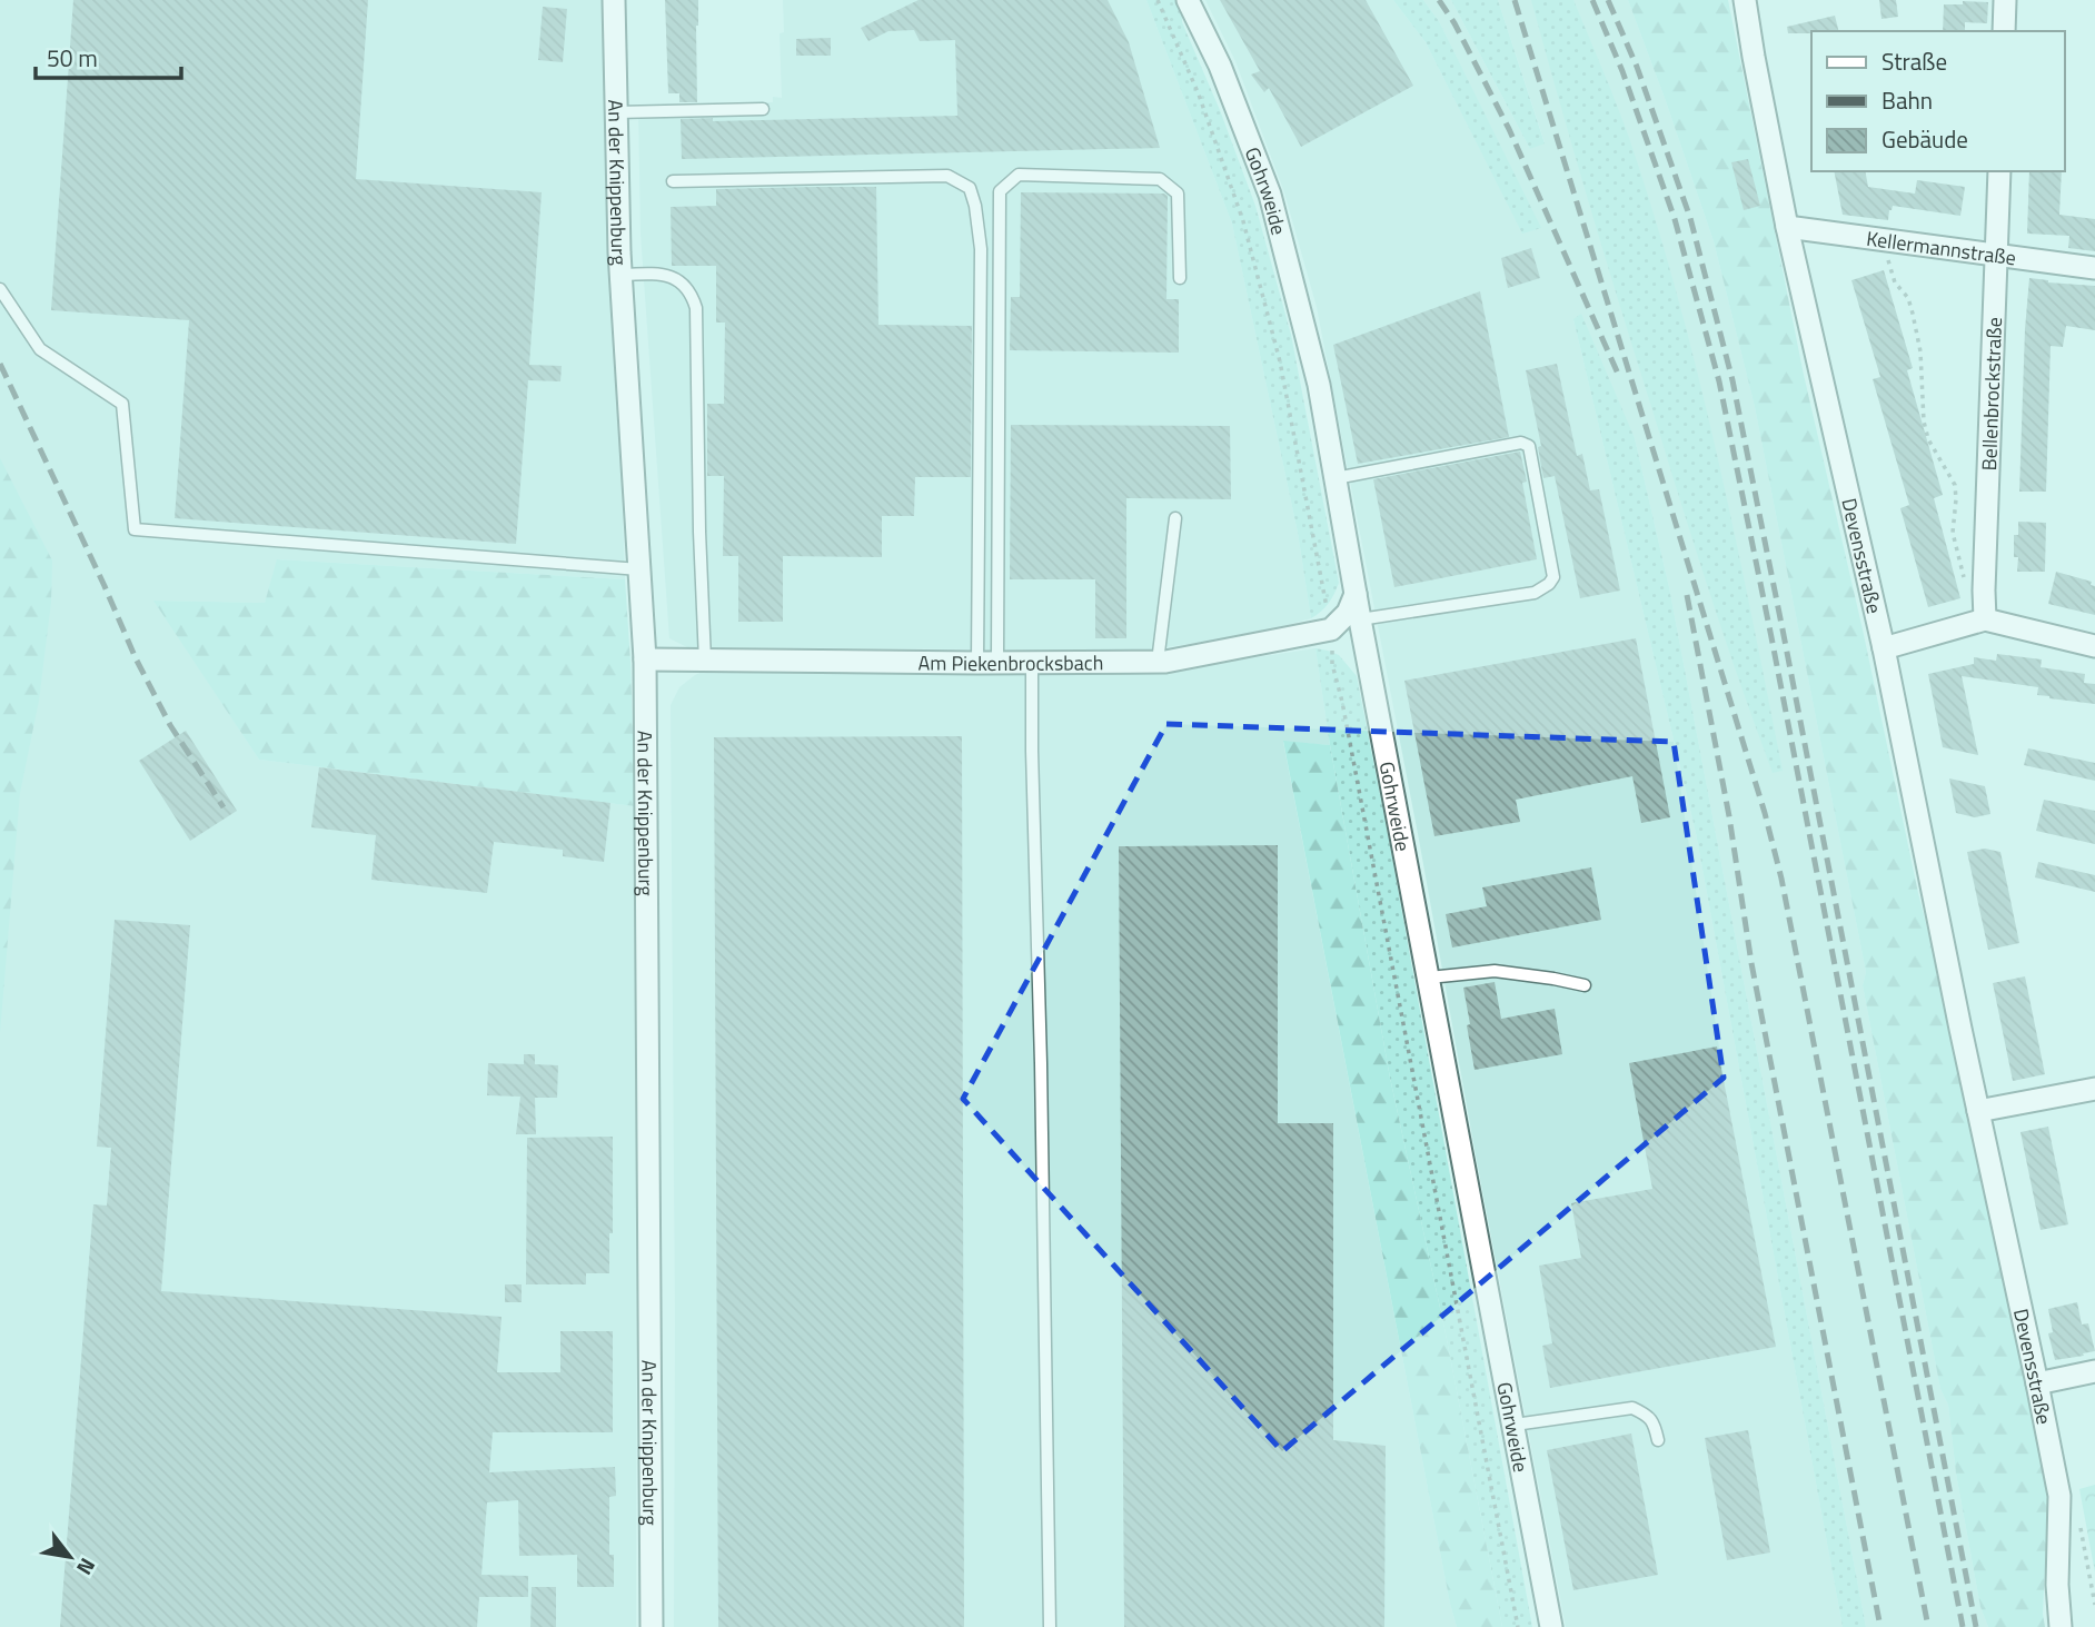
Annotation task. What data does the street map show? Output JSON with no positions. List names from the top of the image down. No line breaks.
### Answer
{"streets":{"street":["An der Knippenburg","Gohrweide","Kellermannstraße","Bellenbrockstraße","Devensstraße","Am Piekenbrocksbach"]},"crossings":[["An der Knippenburg","Am Piekenbrocksbach"],["Gohrweide","Am Piekenbrocksbach"],["Kellermannstraße","Bellenbrockstraße"],["Kellermannstraße","Devensstraße"]],"legend":["Straße","Bahn","Gebäude"],"scale_bar":"50 m","north":"bottom right"}
